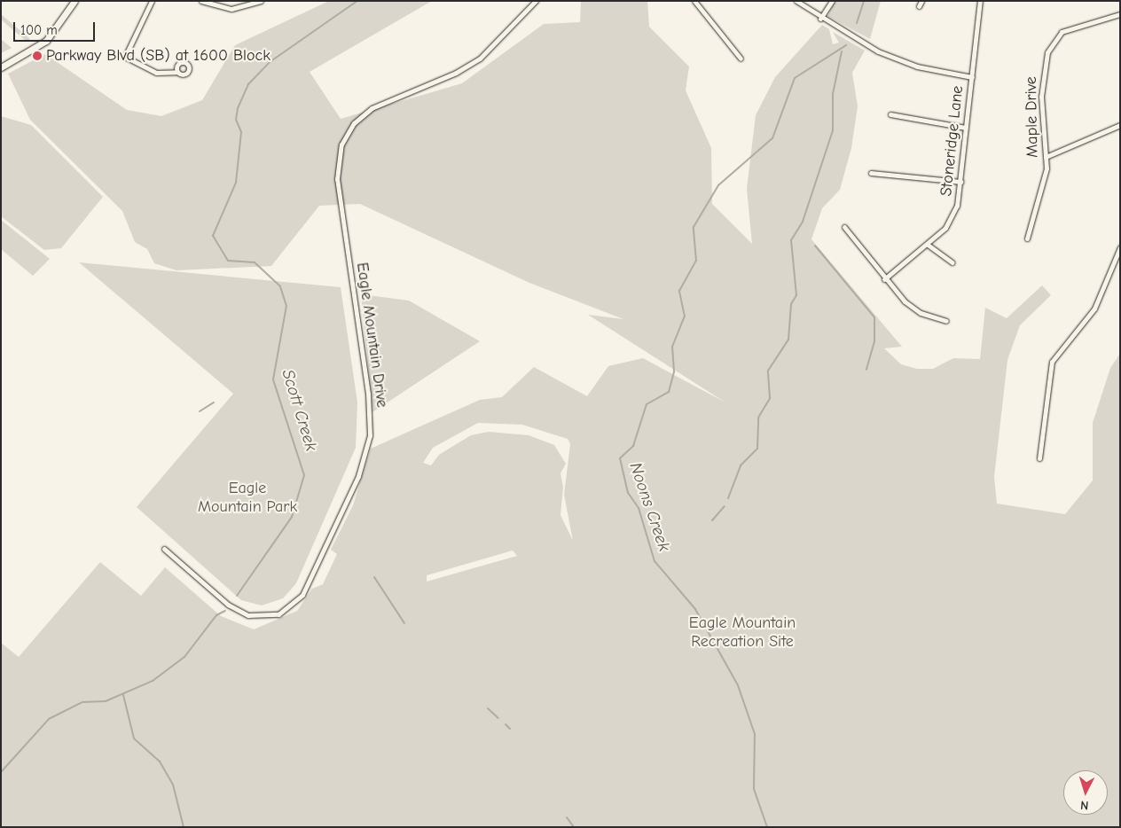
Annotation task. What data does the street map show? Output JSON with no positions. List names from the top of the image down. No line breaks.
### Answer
{"streets":{"street":["Maple Drive","Stoneridge Lane","Eagle Mountain Drive"]},"water":["Scott Creek","Noons Creek"],"parks":["Eagle Mountain Park","Eagle Mountain Recreation Site"],"places":["Parkway Blvd (SB) at 1600 Block"],"scale_bar":"100 m","north":"bottom"}
